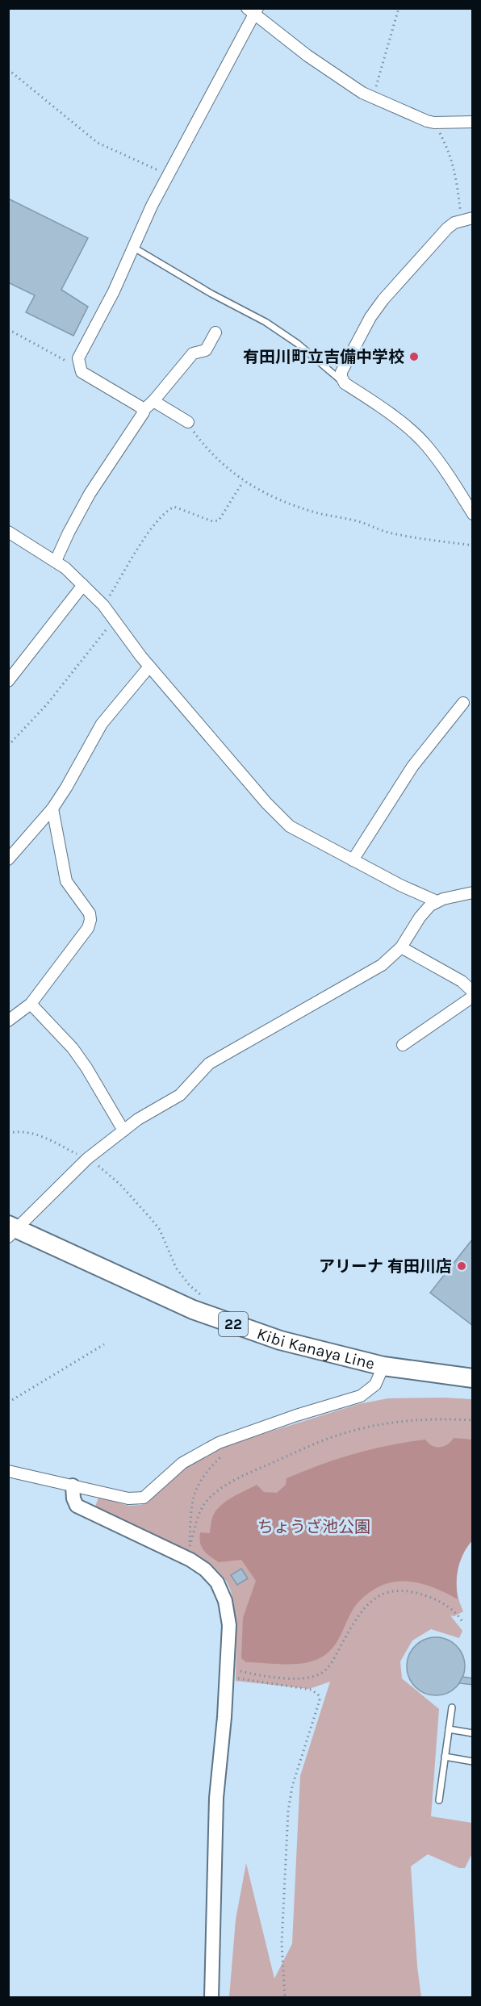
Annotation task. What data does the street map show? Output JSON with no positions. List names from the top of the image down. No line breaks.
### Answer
{"streets":{"main road":["22","Kibi Kanaya Line"]},"parks":["ちょうざ池公園"],"places":["有田川町立吉備中学校","アリーナ 有田川店"]}
